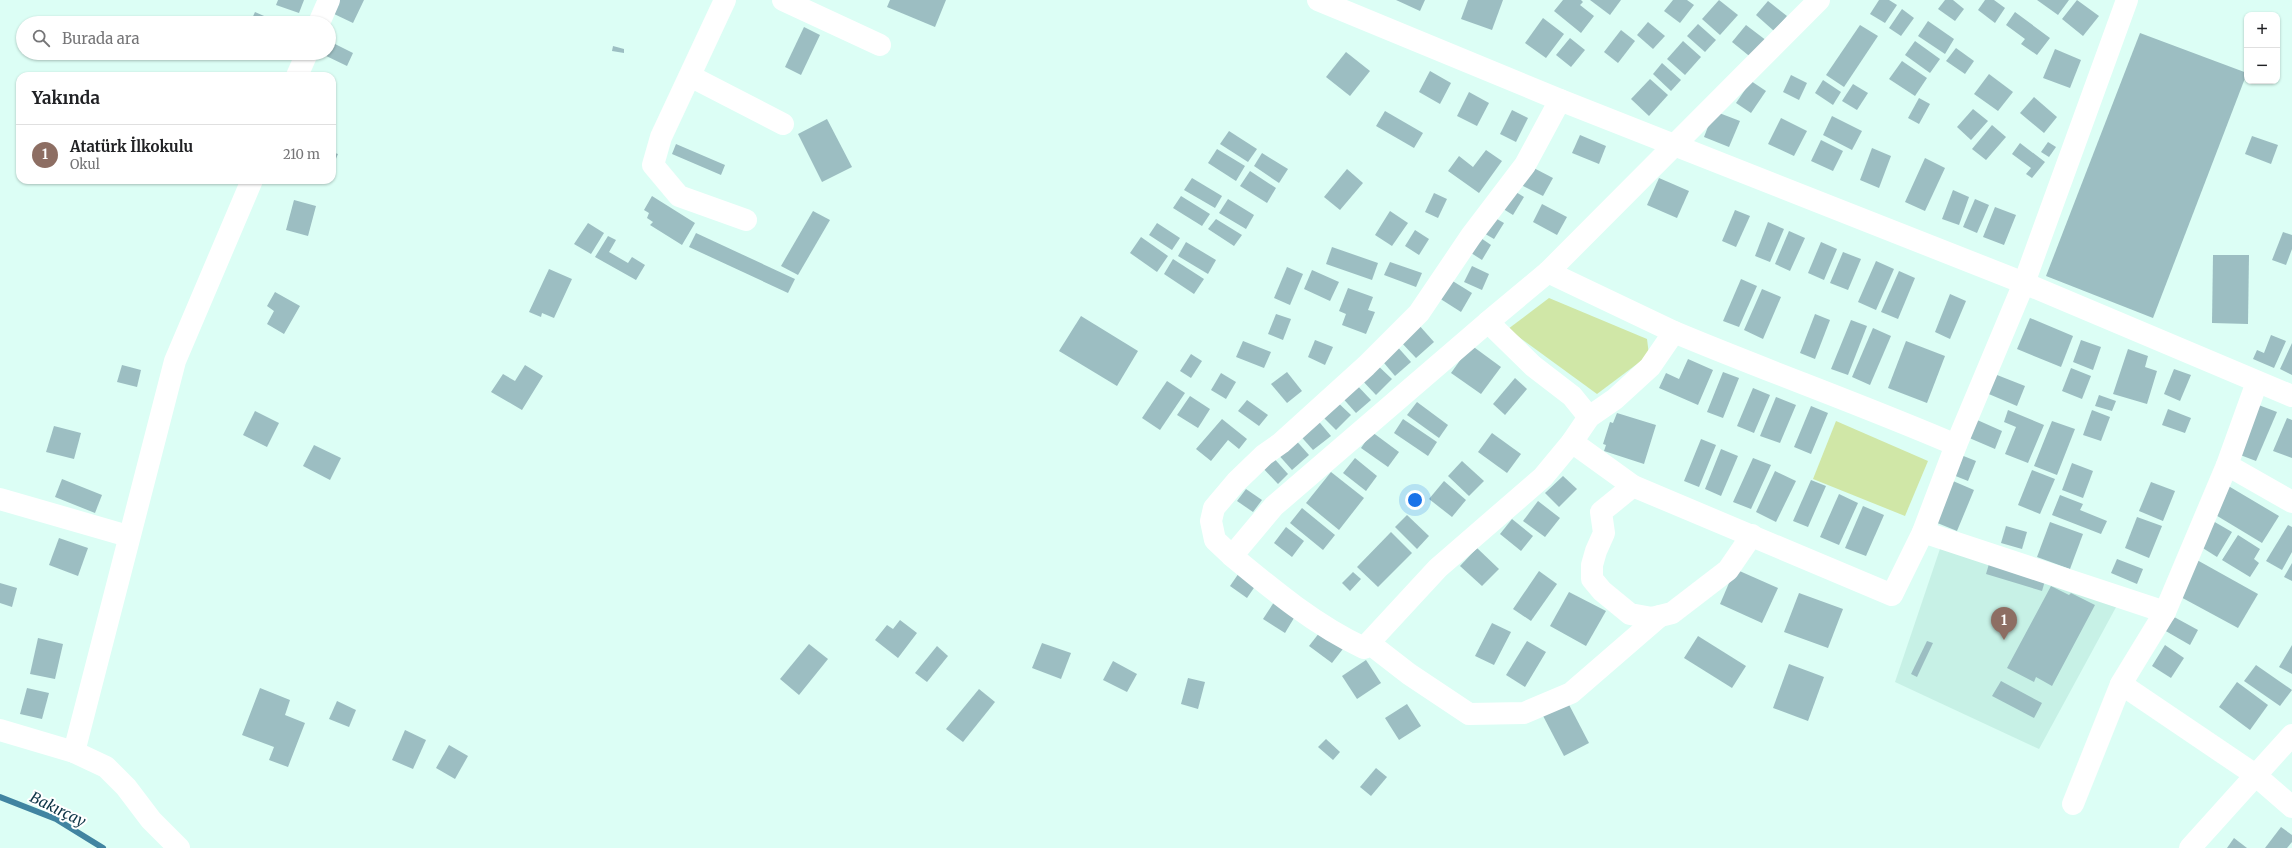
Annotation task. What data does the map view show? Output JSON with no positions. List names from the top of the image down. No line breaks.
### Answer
{"water":["Bakırçay"],"page":{"map_buttons":["+","−"],"search":"Burada ara","heading":"Yakında","list":[{"mark":"1","name":"Atatürk İlkokulu","note":"Okul","value":"210 m"}],"pins":"1"}}
